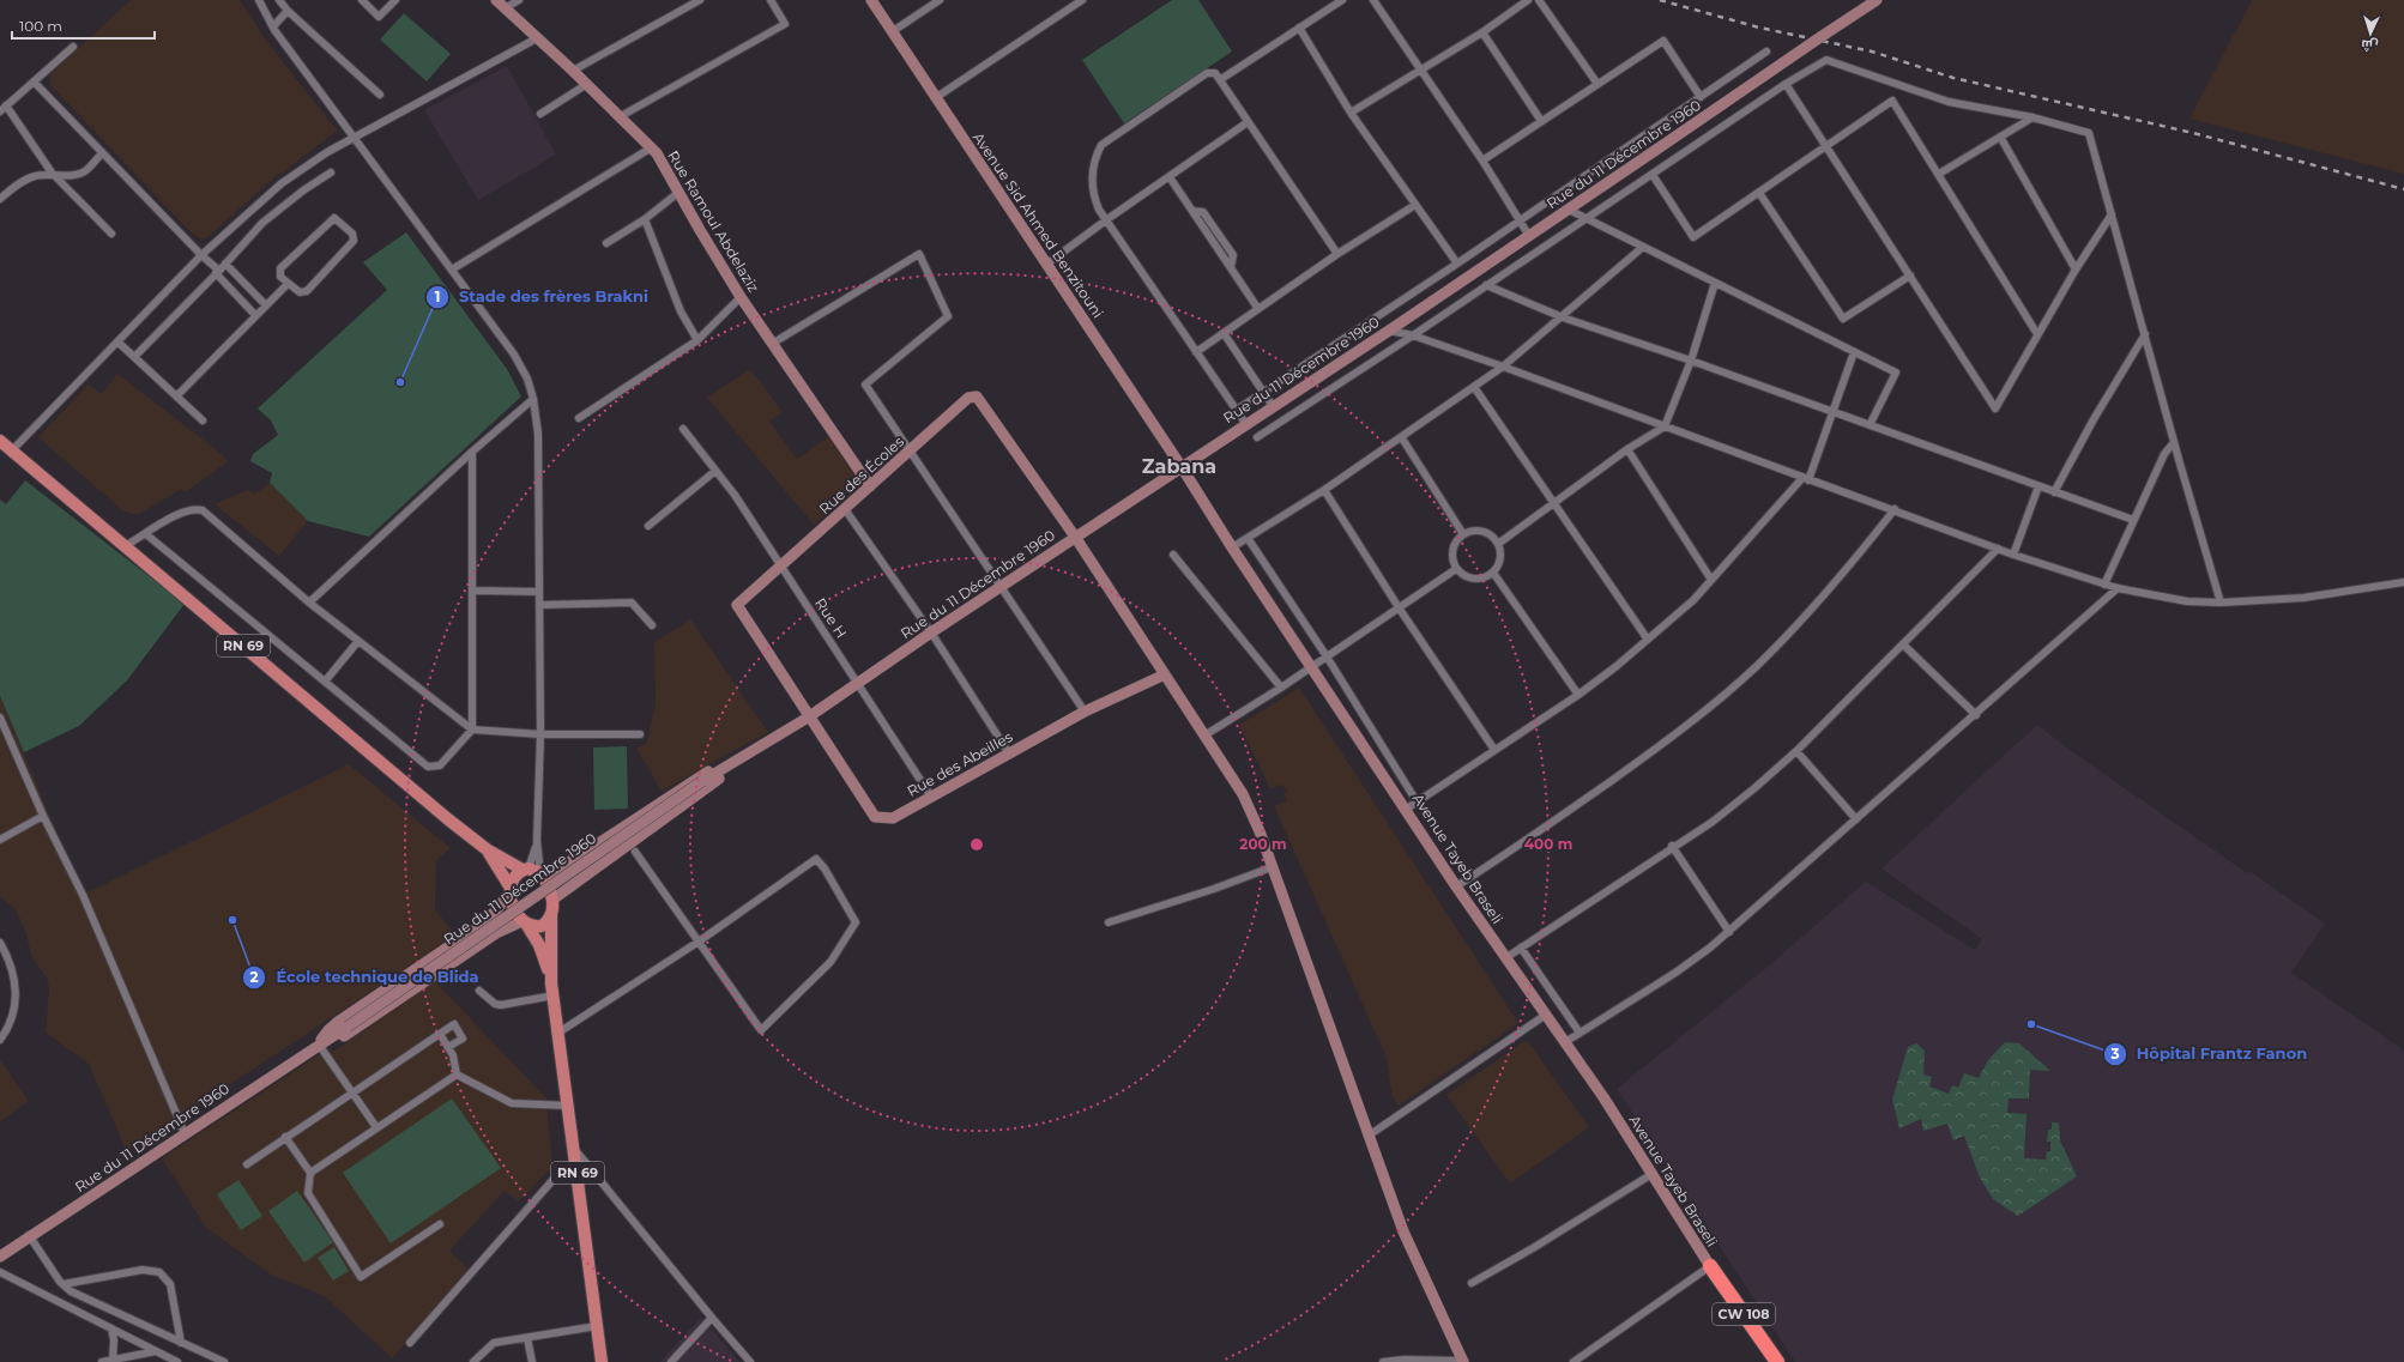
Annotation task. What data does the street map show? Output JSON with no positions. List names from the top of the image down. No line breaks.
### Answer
{"streets":{"highway":["CW 108"],"main road":["Rue du 11 Décembre 1960","Rue Ramoul Abdelaziz","Avenue Sid Ahmed Benzitouni","Rue des Écoles","RN 69","Rue des Abeilles","Avenue Tayeb Braseli"],"street":["Rue H"]},"crossings":[["Rue du 11 Décembre 1960","Avenue Sid Ahmed Benzitouni"],["Rue du 11 Décembre 1960","Rue des Écoles"],["Rue du 11 Décembre 1960","Rue H"],["Rue du 11 Décembre 1960","Rue des Abeilles"],["Rue du 11 Décembre 1960","Avenue Tayeb Braseli"],["Rue Ramoul Abdelaziz","Rue des Écoles"],["Avenue Sid Ahmed Benzitouni","Avenue Tayeb Braseli"],["Rue des Écoles","Rue H"],["Rue des Écoles","Rue des Abeilles"],["Rue H","Rue des Abeilles"],["Avenue Tayeb Braseli","CW 108"]],"districts":["Zabana"],"places":["Stade des frères Brakni","École technique de Blida","Hôpital Frantz Fanon"],"scale_bar":"100 m","north":"bottom","rings":["200 m","400 m"]}
